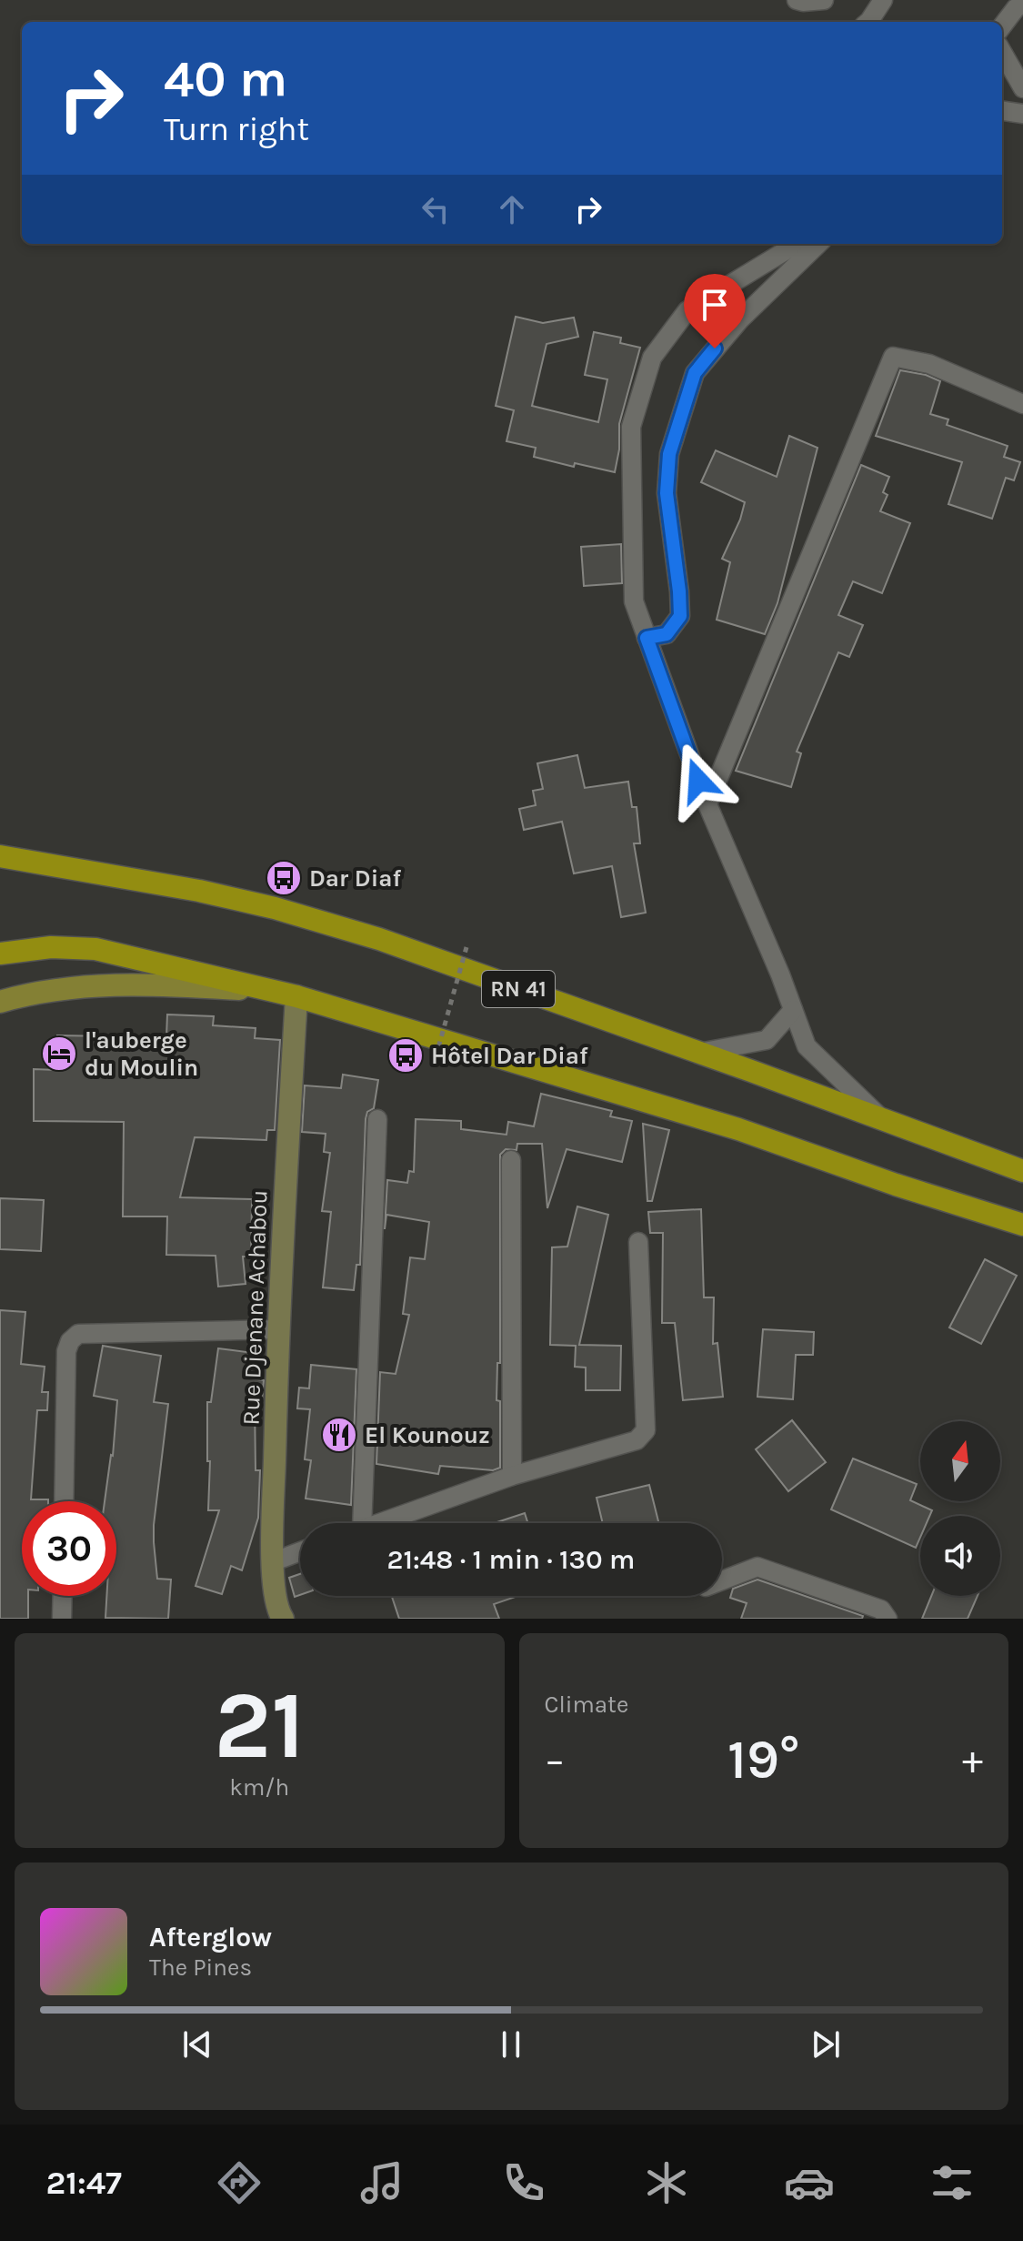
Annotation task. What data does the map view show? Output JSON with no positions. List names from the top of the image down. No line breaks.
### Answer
{"streets":{"highway":["RN 41"],"main road":["Rue Djenane Achabou"]},"places":{"bus stop":["Dar Diaf","Hôtel Dar Diaf"],"hotel":["l'auberge du Moulin"],"restaurant":["El Kounouz"]},"north":"top","page":{"turn":["40 m","Turn right"],"limit":"30","trip":"21:48 · 1 min · 130 m","tile":[["21","km/h"],"Climate"],"heat":["−","19°","+"],"song":["Afterglow","The Pines"],"tabs":"21:47"}}
